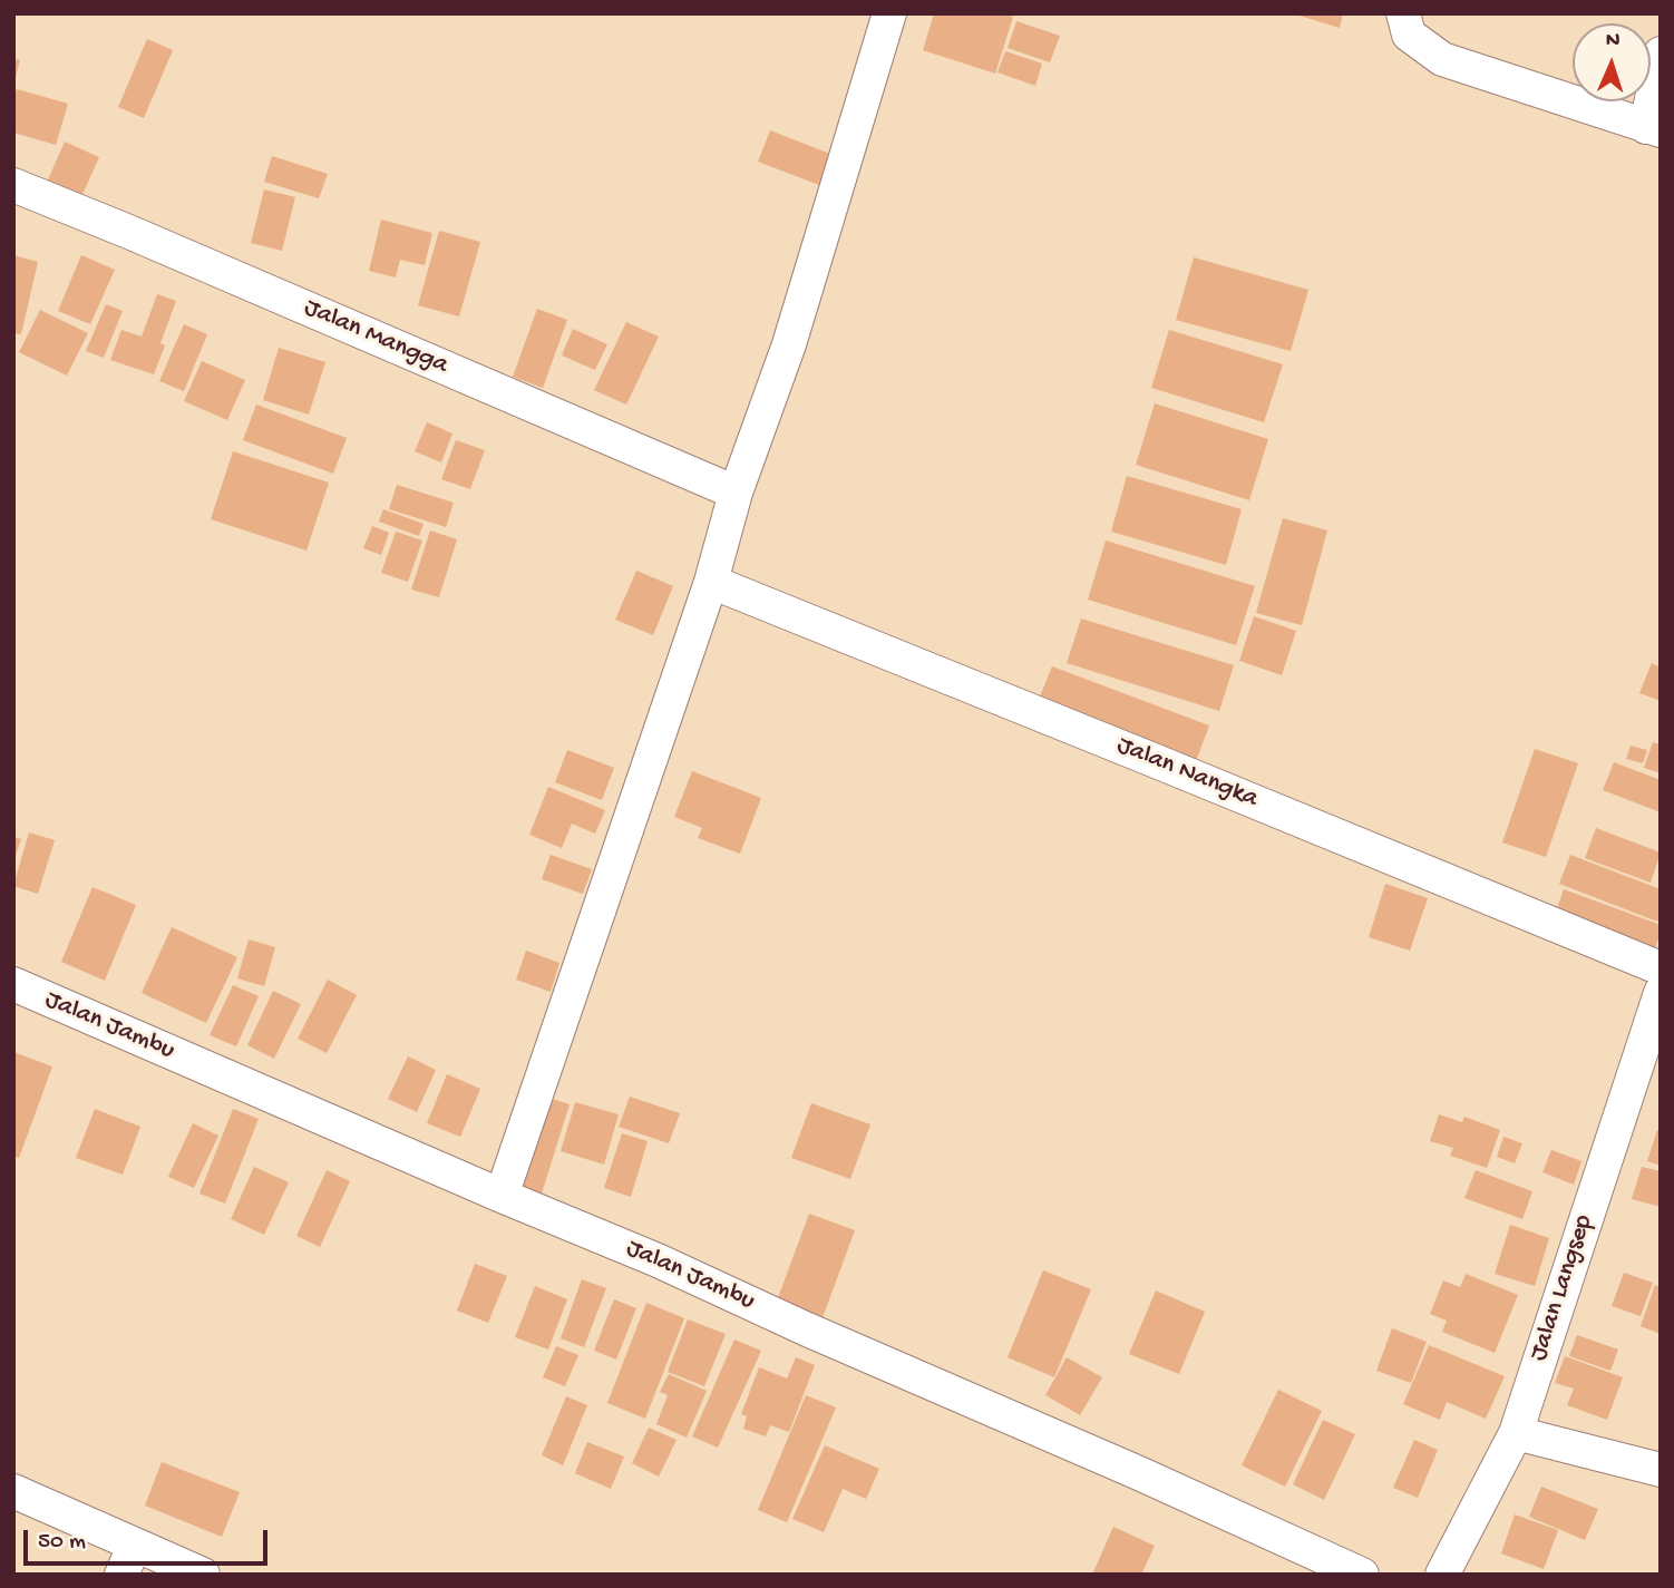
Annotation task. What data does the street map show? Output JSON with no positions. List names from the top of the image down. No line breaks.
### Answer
{"streets":{"street":["Jalan Mangga","Jalan Nangka","Jalan Jambu","Jalan Langsep"]},"crossings":[["Jalan Nangka","Jalan Langsep"]],"scale_bar":"50 m","north":"top"}
